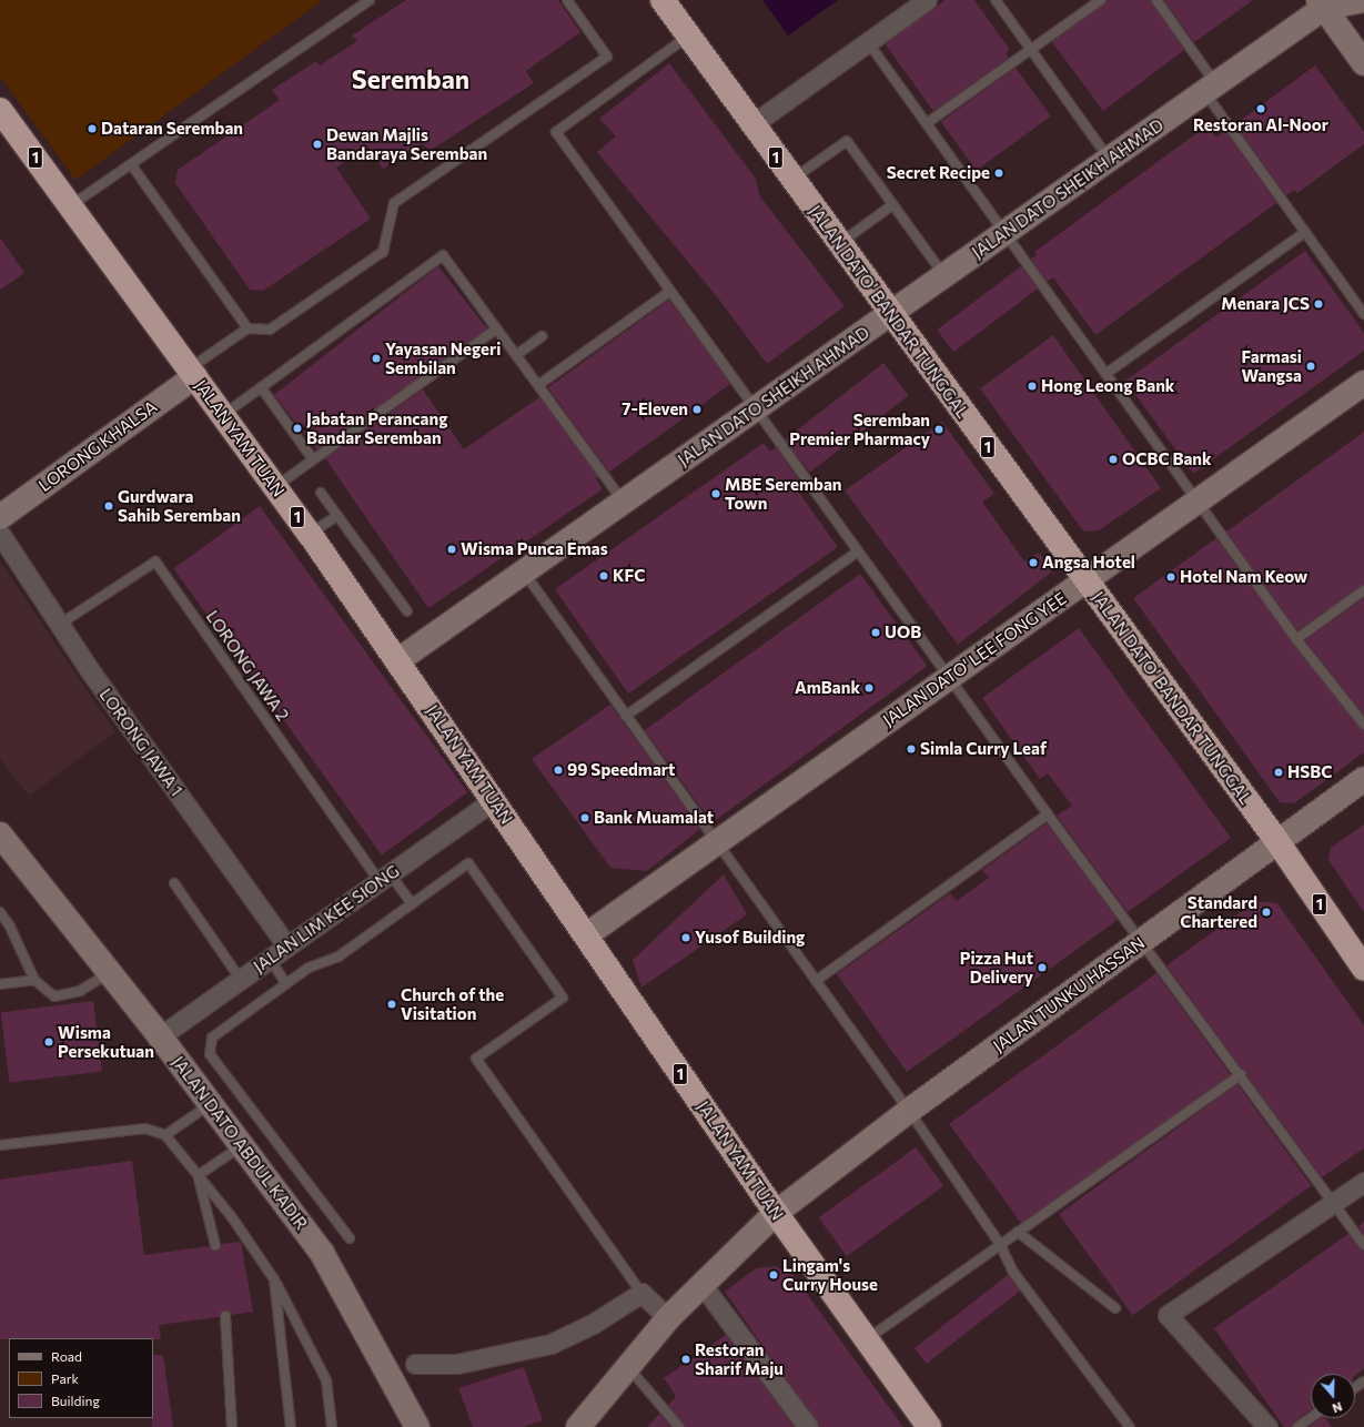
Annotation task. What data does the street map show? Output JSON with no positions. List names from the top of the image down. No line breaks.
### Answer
{"streets":{"highway":["1","JALAN DATO' BANDAR TUNGGAL","JALAN YAM TUAN"],"main road":["JALAN DATO SHEIKH AHMAD","LORONG KHALSA","JALAN DATO' LEE FONG YEE","JALAN TUNKU HASSAN","JALAN DATO ABDUL KADIR"],"street":["LORONG JAWA 1","JALAN LIM KEE SIONG"],"lane":["LORONG JAWA 2"]},"crossings":[["JALAN DATO SHEIKH AHMAD","JALAN DATO' BANDAR TUNGGAL"],["JALAN DATO SHEIKH AHMAD","JALAN YAM TUAN"],["JALAN DATO' BANDAR TUNGGAL","JALAN DATO' LEE FONG YEE"],["JALAN DATO' BANDAR TUNGGAL","JALAN TUNKU HASSAN"],["JALAN YAM TUAN","LORONG KHALSA"],["JALAN YAM TUAN","JALAN DATO' LEE FONG YEE"],["JALAN YAM TUAN","JALAN LIM KEE SIONG"],["JALAN YAM TUAN","JALAN TUNKU HASSAN"],["LORONG JAWA 2","LORONG JAWA 1"],["LORONG JAWA 2","JALAN LIM KEE SIONG"],["LORONG JAWA 1","JALAN LIM KEE SIONG"],["JALAN LIM KEE SIONG","JALAN DATO ABDUL KADIR"]],"districts":["Seremban"],"places":["Restoran Al-Noor","Dataran Seremban","Dewan Majlis Bandaraya Seremban","Secret Recipe","Menara JCS","Yayasan Negeri Sembilan","Farmasi Wangsa","Hong Leong Bank","7-Eleven","Jabatan Perancang Bandar Seremban","Seremban Premier Pharmacy","OCBC Bank","MBE Seremban Town","Gurdwara Sahib Seremban","Wisma Punca Emas","Angsa Hotel","KFC","Hotel Nam Keow","UOB","AmBank","Simla Curry Leaf","99 Speedmart","HSBC","Bank Muamalat","Standard Chartered","Yusof Building","Pizza Hut Delivery","Church of the Visitation","Wisma Persekutuan","Lingam's Curry House","Restoran Sharif Maju"],"legend":["Road","Park","Building"],"north":"bottom"}
